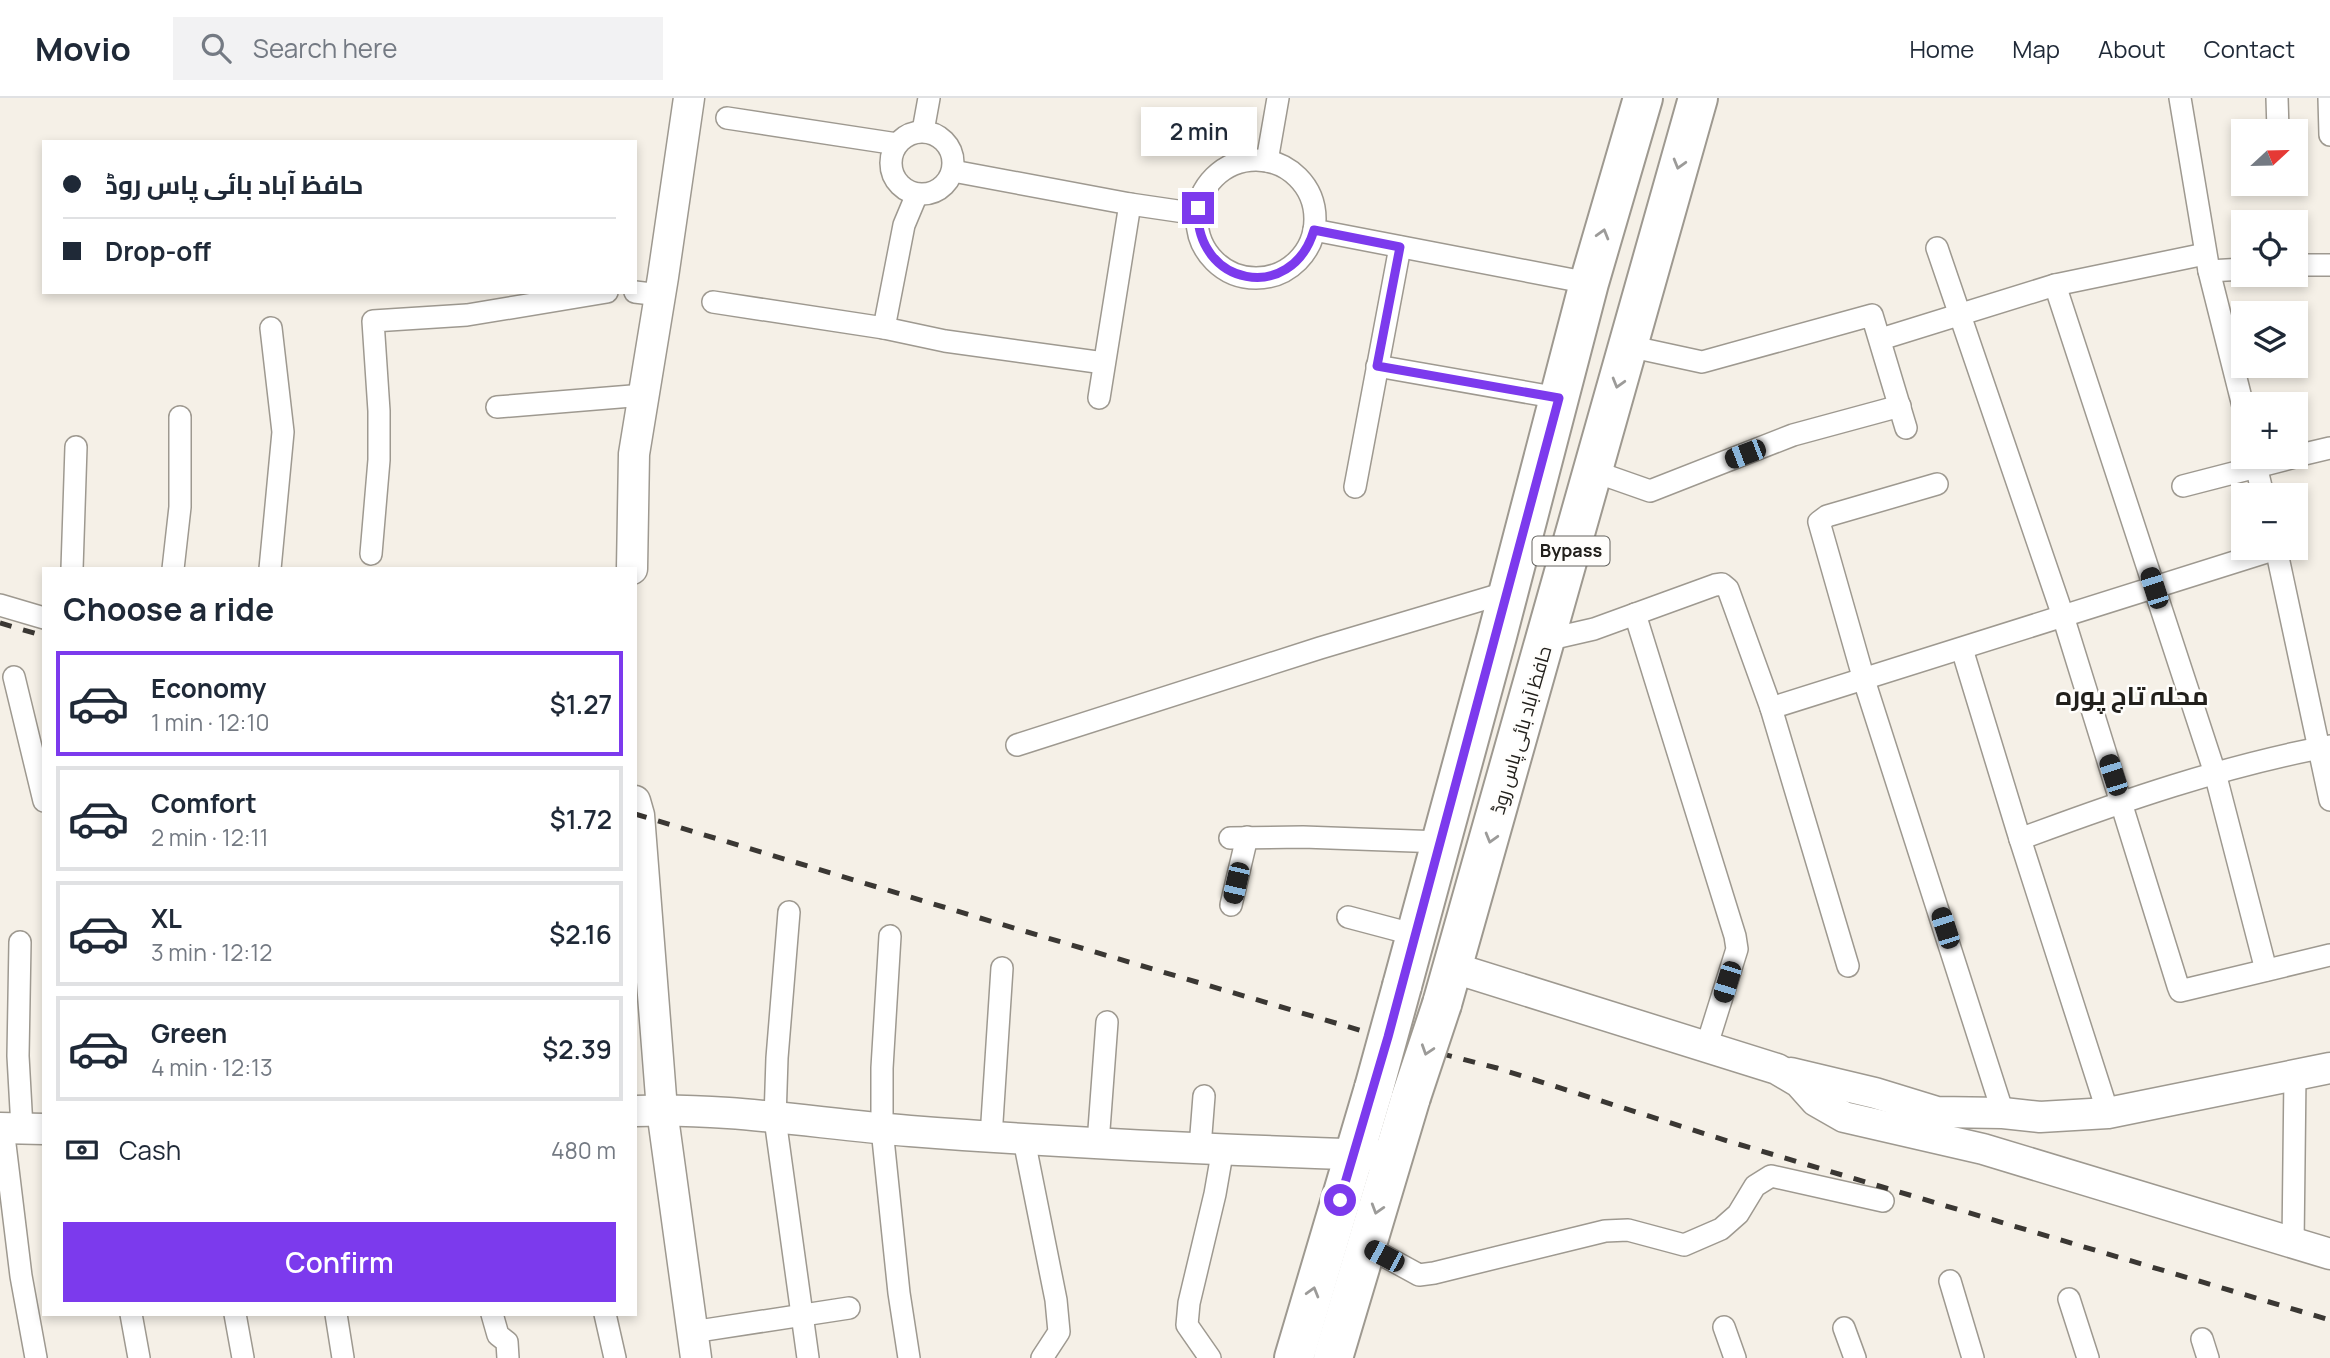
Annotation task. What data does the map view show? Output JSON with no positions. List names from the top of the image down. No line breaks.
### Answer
{"streets":{"highway":["Bypass","حافظ آباد بائی پاس روڈ"]},"districts":["محلہ تاج پورہ"],"north":"right","page":{"header":"Movio","search":"Search here","nav":["Home","Map","About","Contact"],"bubble":"2 min","map_buttons":["+","−"],"banner":["حافظ آباد بائی پاس روڈ","Drop-off"],"heading":"Choose a ride","list":[{"name":"Economy","note":"1 min · 12:10","value":"$1.27"},{"name":"Comfort","note":"2 min · 12:11","value":"$1.72"},{"name":"XL","note":"3 min · 12:12","value":"$2.16"},{"name":"Green","note":"4 min · 12:13","value":"$2.39"}],"pay":["Cash","480 m"],"buttons":"Confirm"}}
